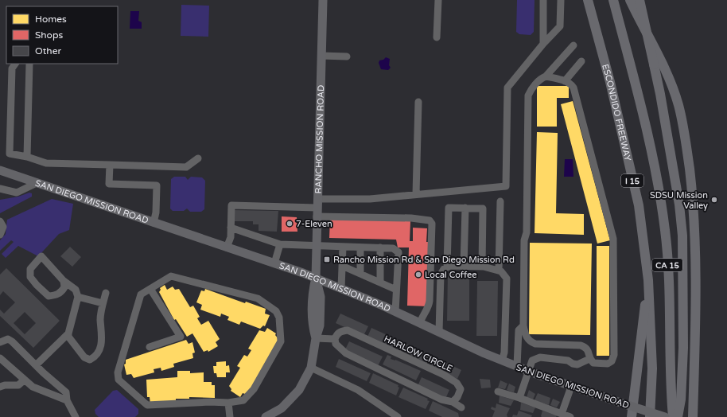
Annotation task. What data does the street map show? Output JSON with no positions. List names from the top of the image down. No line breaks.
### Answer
{"streets":{"highway":["ESCONDIDO FREEWAY","I 15","CA 15"],"main road":["RANCHO MISSION ROAD","SAN DIEGO MISSION ROAD"],"street":["HARLOW CIRCLE"]},"crossings":[["RANCHO MISSION ROAD","SAN DIEGO MISSION ROAD"]],"places":{"other":["SDSU Mission Valley","7-Eleven","Local Coffee"],"transit":["Rancho Mission Rd & San Diego Mission Rd"]},"legend":["Homes","Shops","Other"]}
